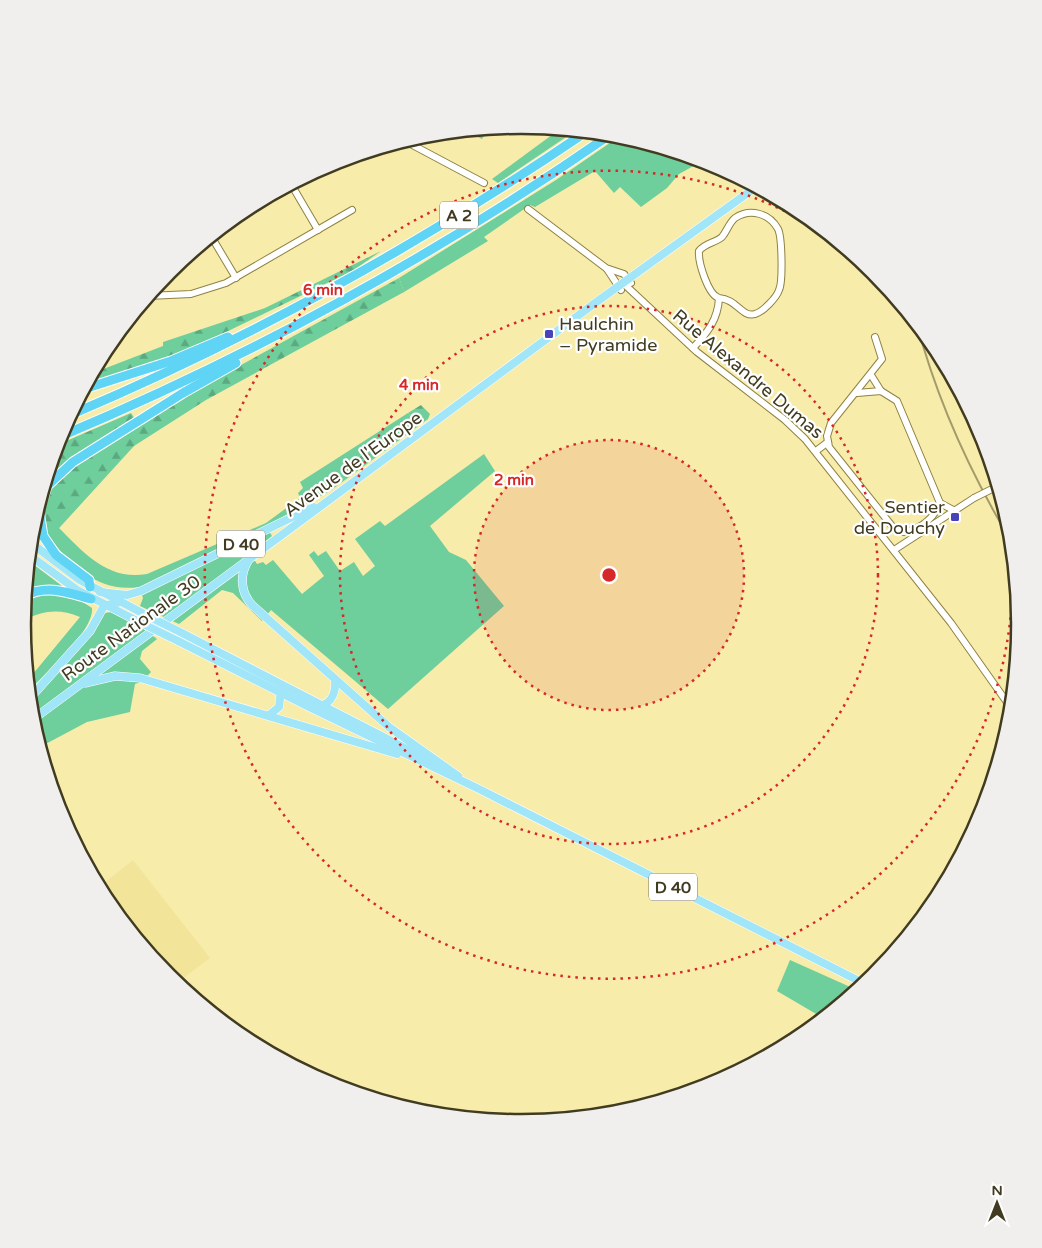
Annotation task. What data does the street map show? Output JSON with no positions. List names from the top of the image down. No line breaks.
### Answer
{"streets":{"highway":["A 2"],"main road":["Avenue de l'Europe","D 40","Route Nationale 30"],"street":["Rue Alexandre Dumas"]},"crossings":[["Rue Alexandre Dumas","Avenue de l'Europe"],["Avenue de l'Europe","D 40"],["Avenue de l'Europe","Route Nationale 30"],["D 40","Route Nationale 30"]],"places":{"transit":["Haulchin – Pyramide","Sentier de Douchy"]},"north":"top","rings":["6 min","4 min","2 min"]}
